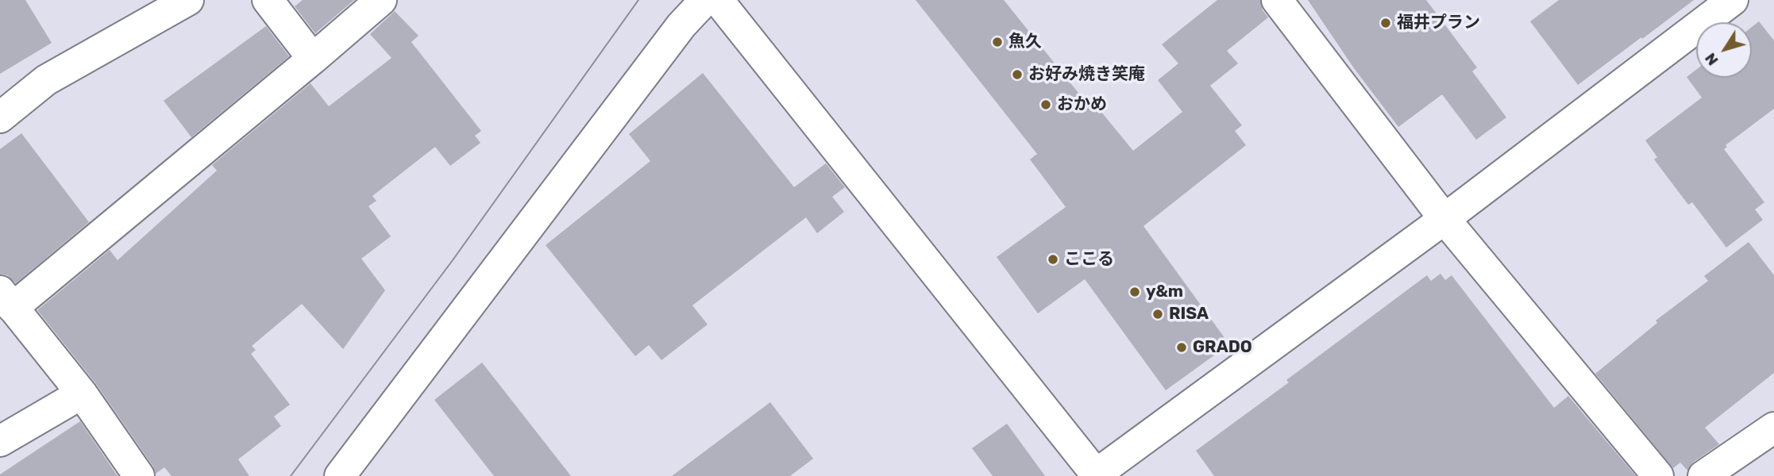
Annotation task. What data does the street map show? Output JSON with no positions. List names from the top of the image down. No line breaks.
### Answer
{"places":["福井プラン","魚久","お好み焼き笑庵","おかめ","ここる","y&m","RISA","GRADO"],"north":"bottom left"}
